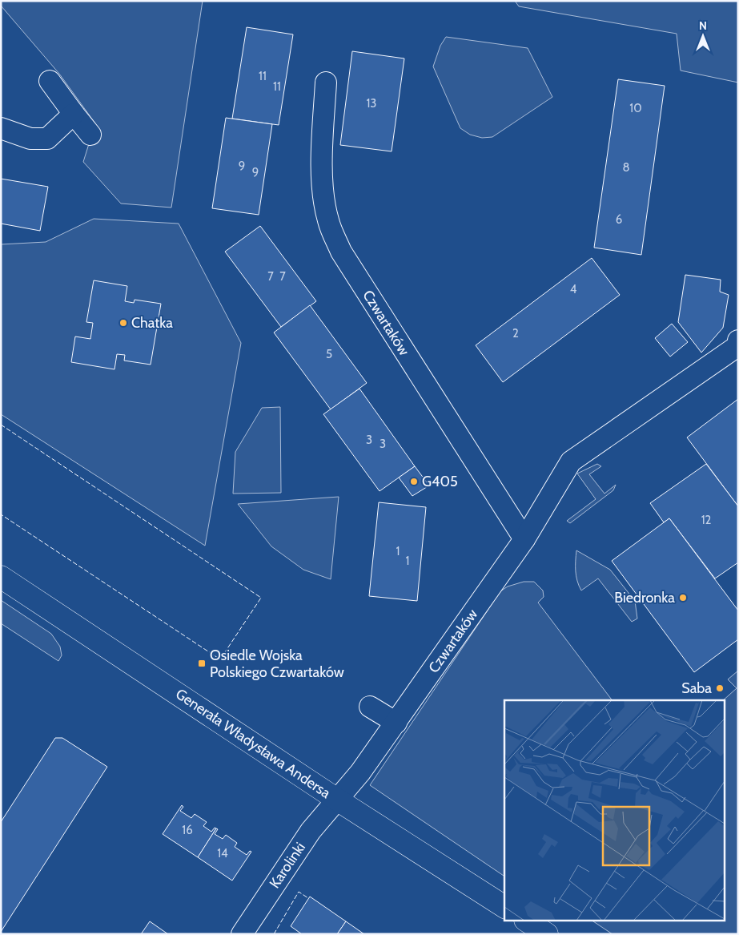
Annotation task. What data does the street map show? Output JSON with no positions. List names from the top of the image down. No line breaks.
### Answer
{"streets":{"street":["Czwartaków","Generała Władysława Andersa","Karolinki"]},"crossings":[["Czwartaków","Generała Władysława Andersa"],["Czwartaków","Karolinki"],["Generała Władysława Andersa","Karolinki"]],"places":{"other":["Chatka","G405","Biedronka","Saba"],"transit":["Osiedle Wojska Polskiego Czwartaków"]},"house_numbers":["11","11","13","10","9","8","9","6","7","7","4","2","5","3","3","12","1","1","16","14"],"north":"top"}
